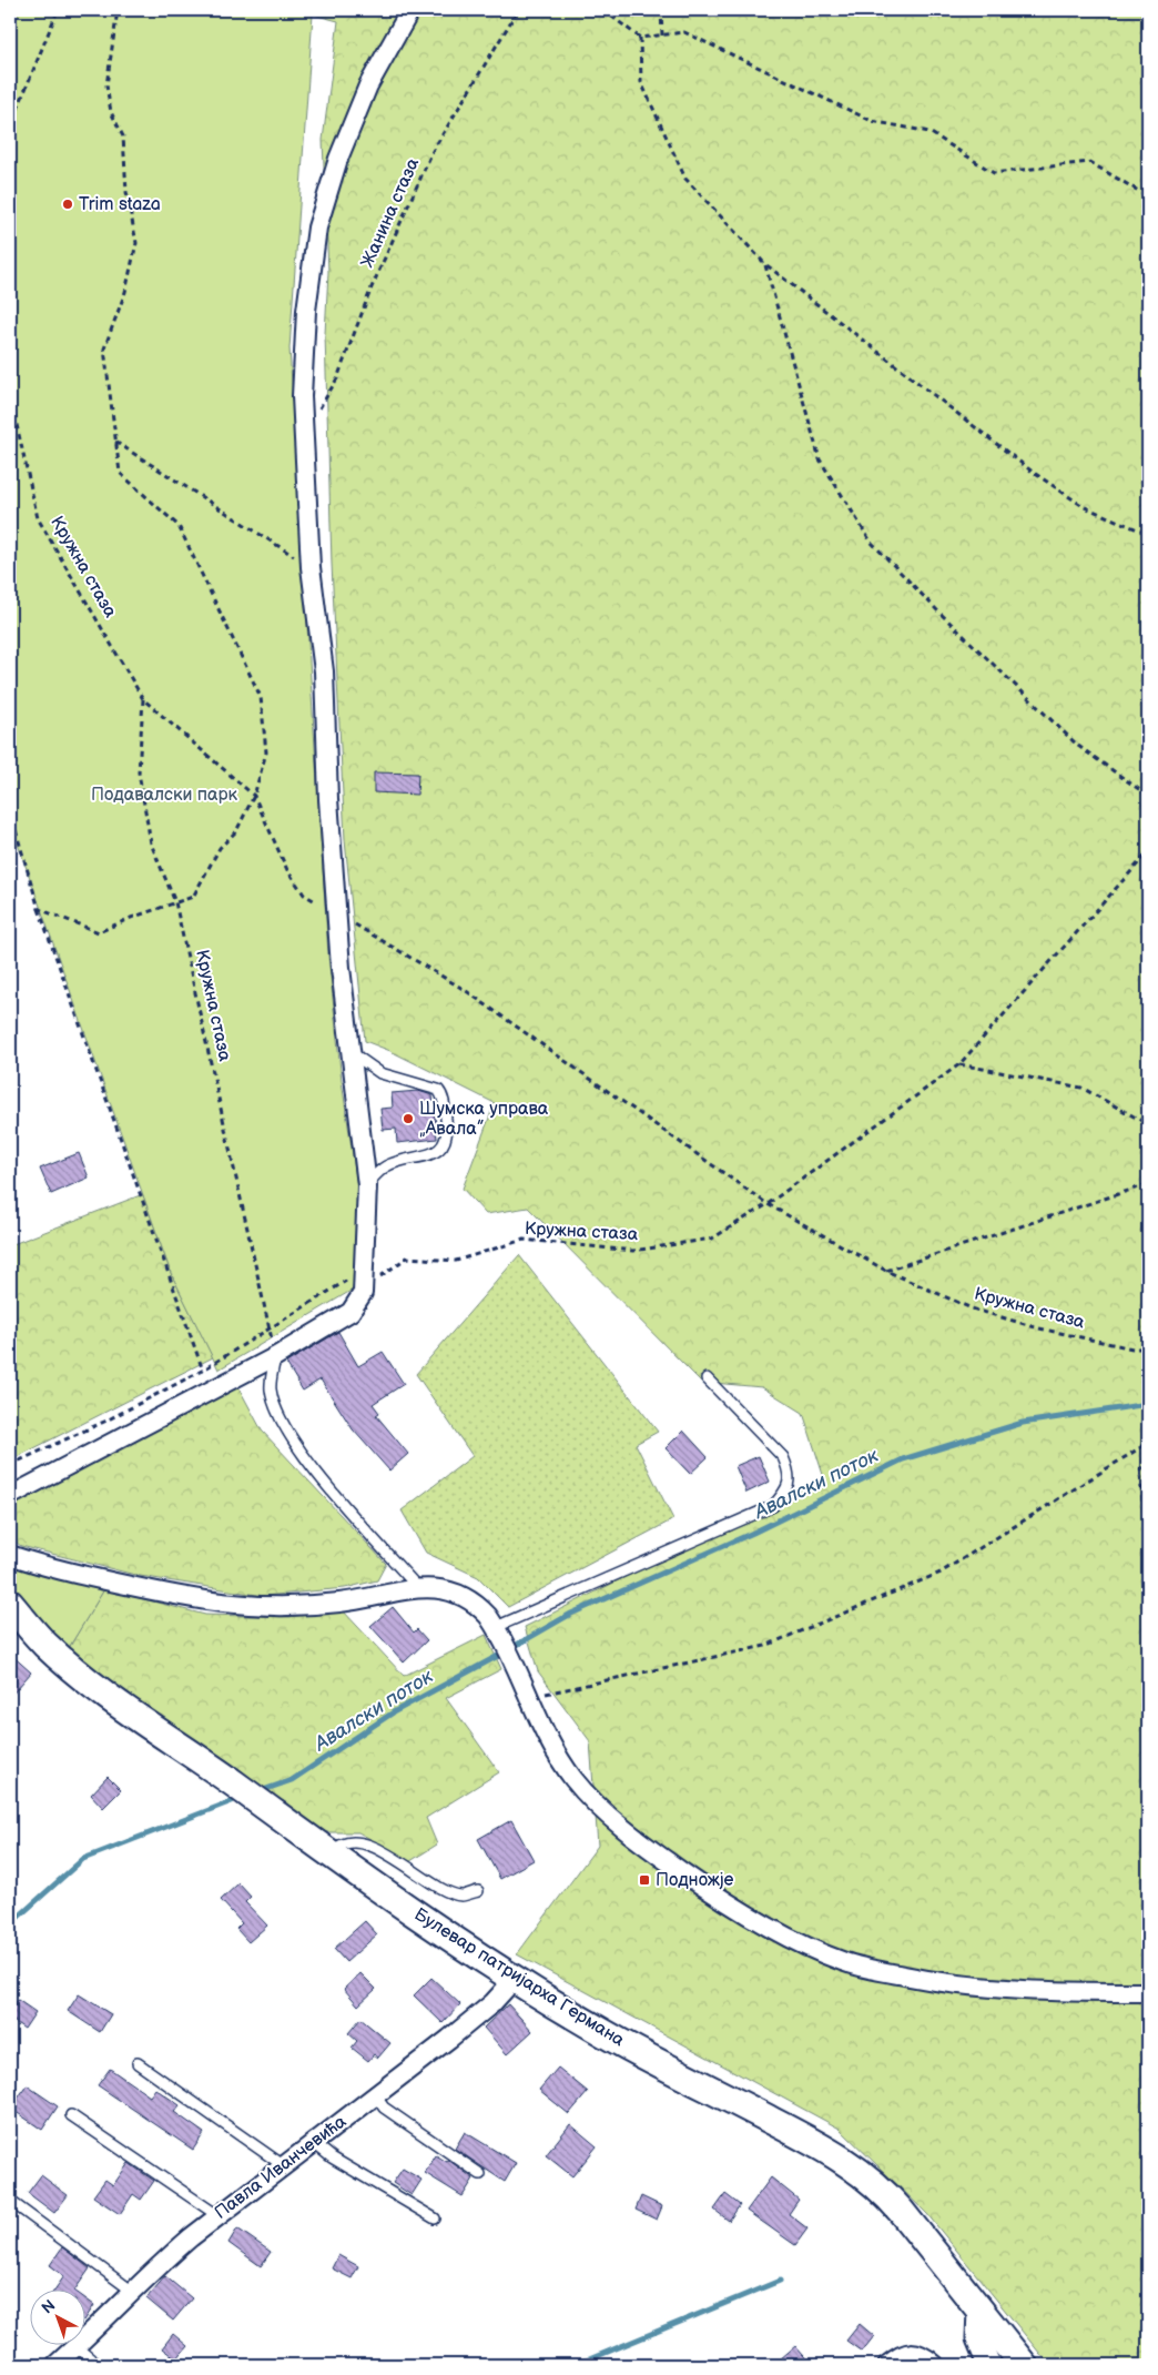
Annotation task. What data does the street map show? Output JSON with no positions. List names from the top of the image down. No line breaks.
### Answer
{"streets":{"main road":["Булевар патријарха Германа"],"street":["Павла Иванчевића"],"path":["Жанина стаза","Кружна стаза"]},"crossings":[["Булевар патријарха Германа","Павла Иванчевића"]],"water":["Авалски поток"],"parks":["Подавалски парк"],"places":{"other":["Trim staza","Шумска управа „Авала”"],"transit":["Подножје"]},"north":"top left"}
